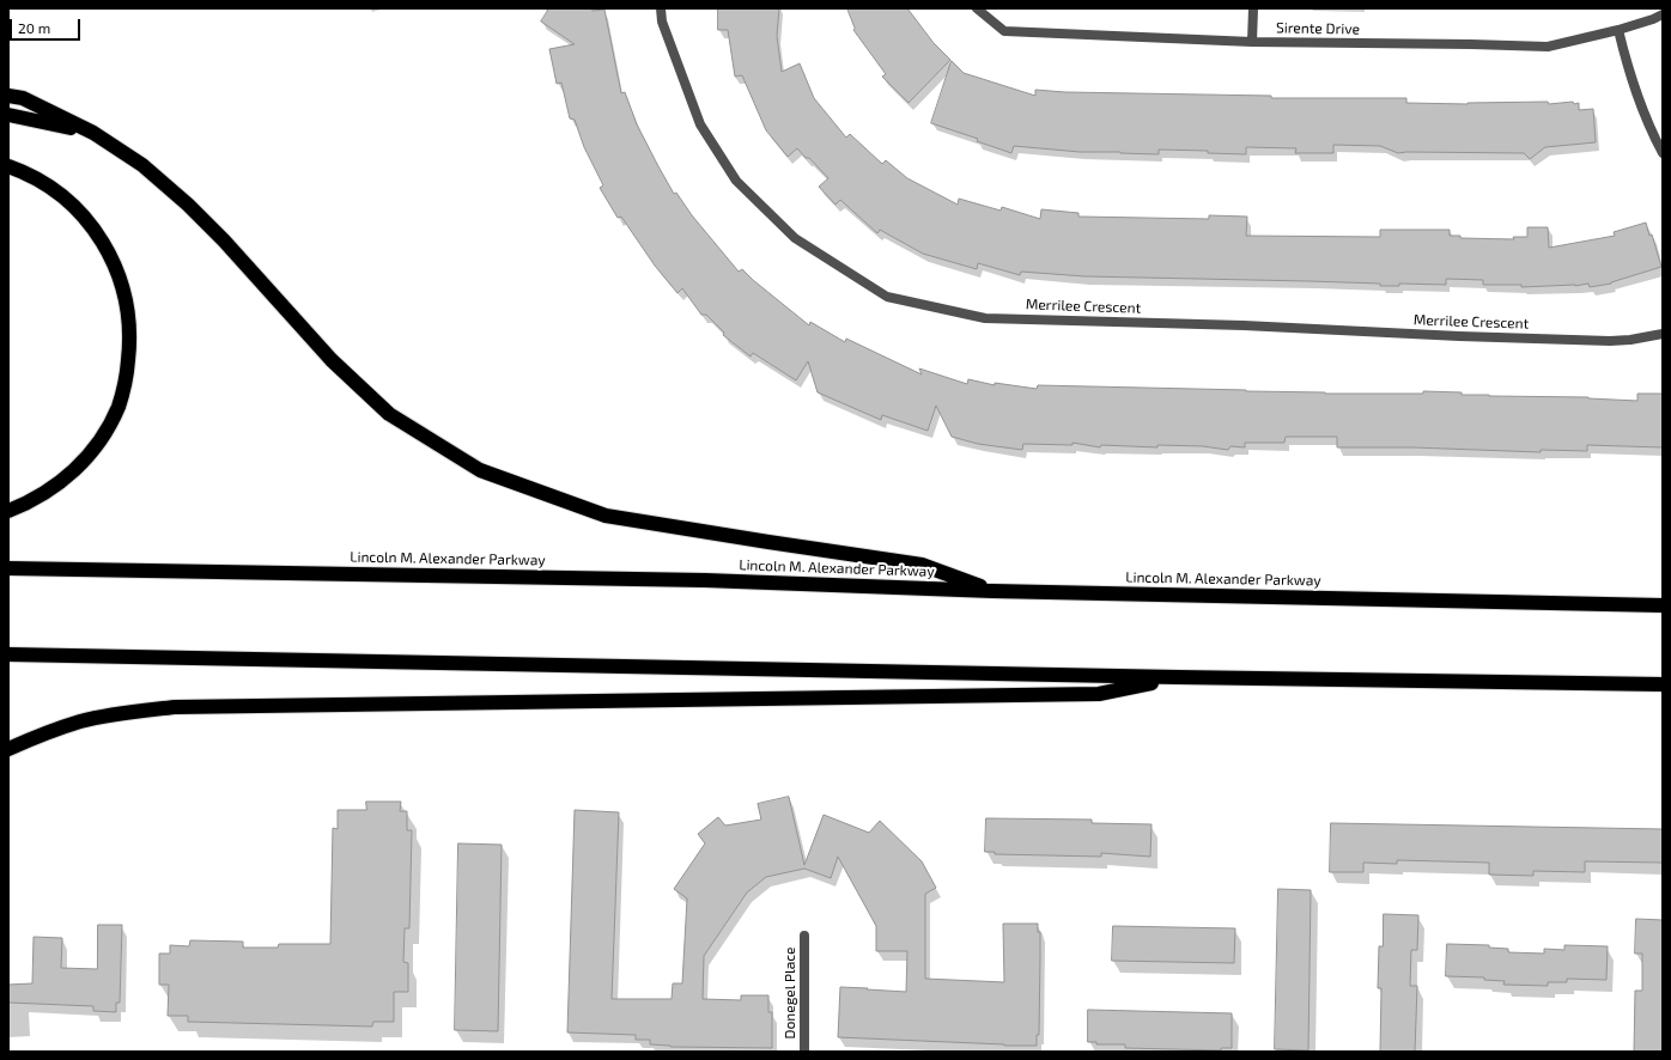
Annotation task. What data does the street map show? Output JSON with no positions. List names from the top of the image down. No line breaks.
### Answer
{"streets":{"highway":["Lincoln M. Alexander Parkway"],"street":["Sirente Drive","Merrilee Crescent","Donegel Place"]},"scale_bar":"20 m"}
